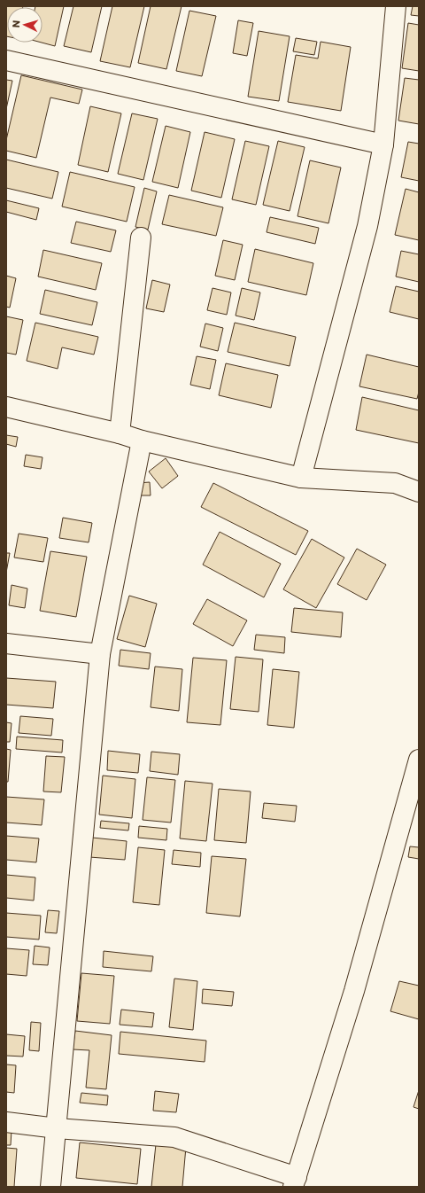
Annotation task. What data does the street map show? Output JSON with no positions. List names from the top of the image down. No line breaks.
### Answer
{"north":"left"}
